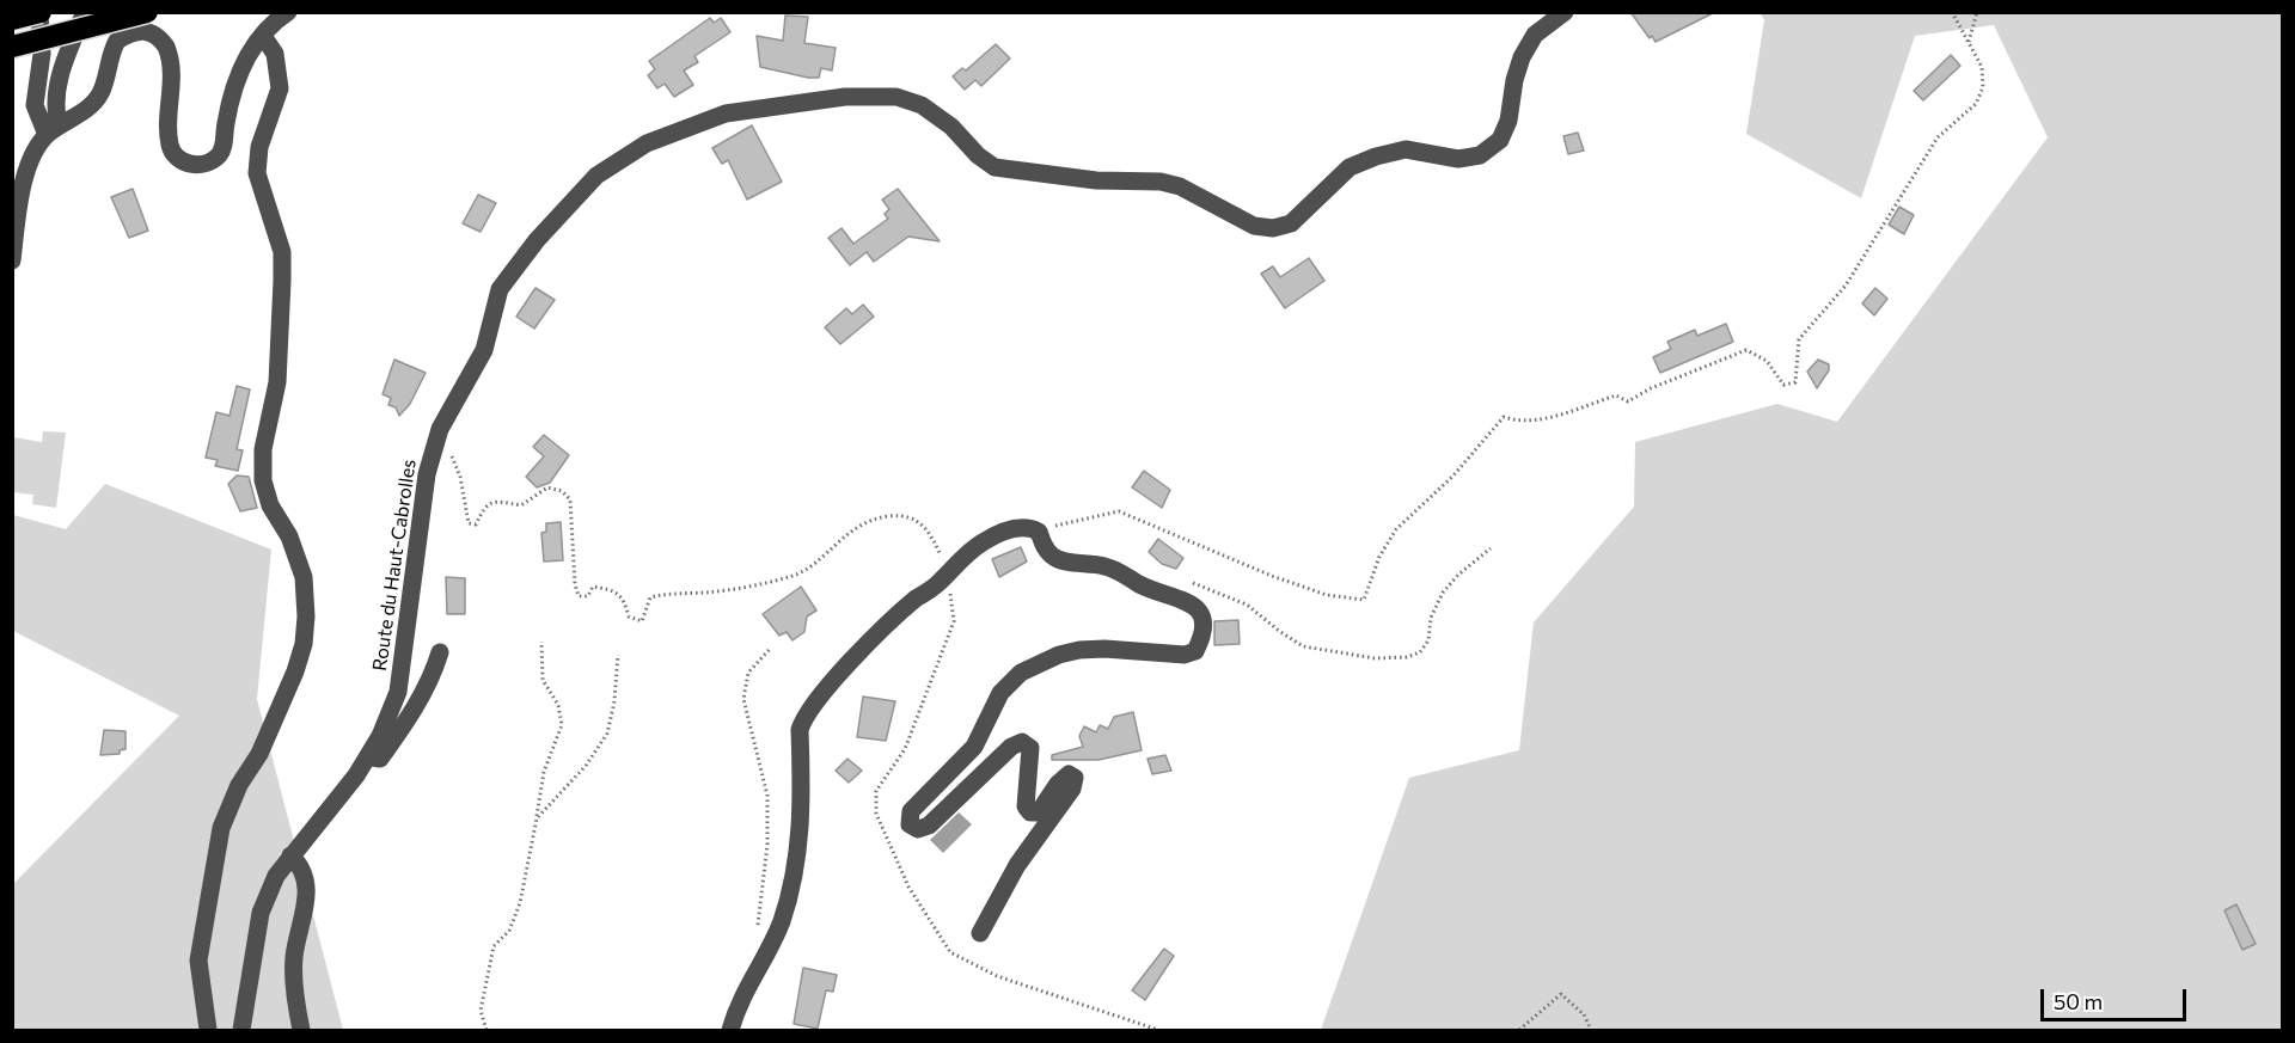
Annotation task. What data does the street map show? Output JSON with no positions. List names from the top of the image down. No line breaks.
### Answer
{"streets":{"street":["Route du Haut-Cabrolles"]},"scale_bar":"50 m"}
